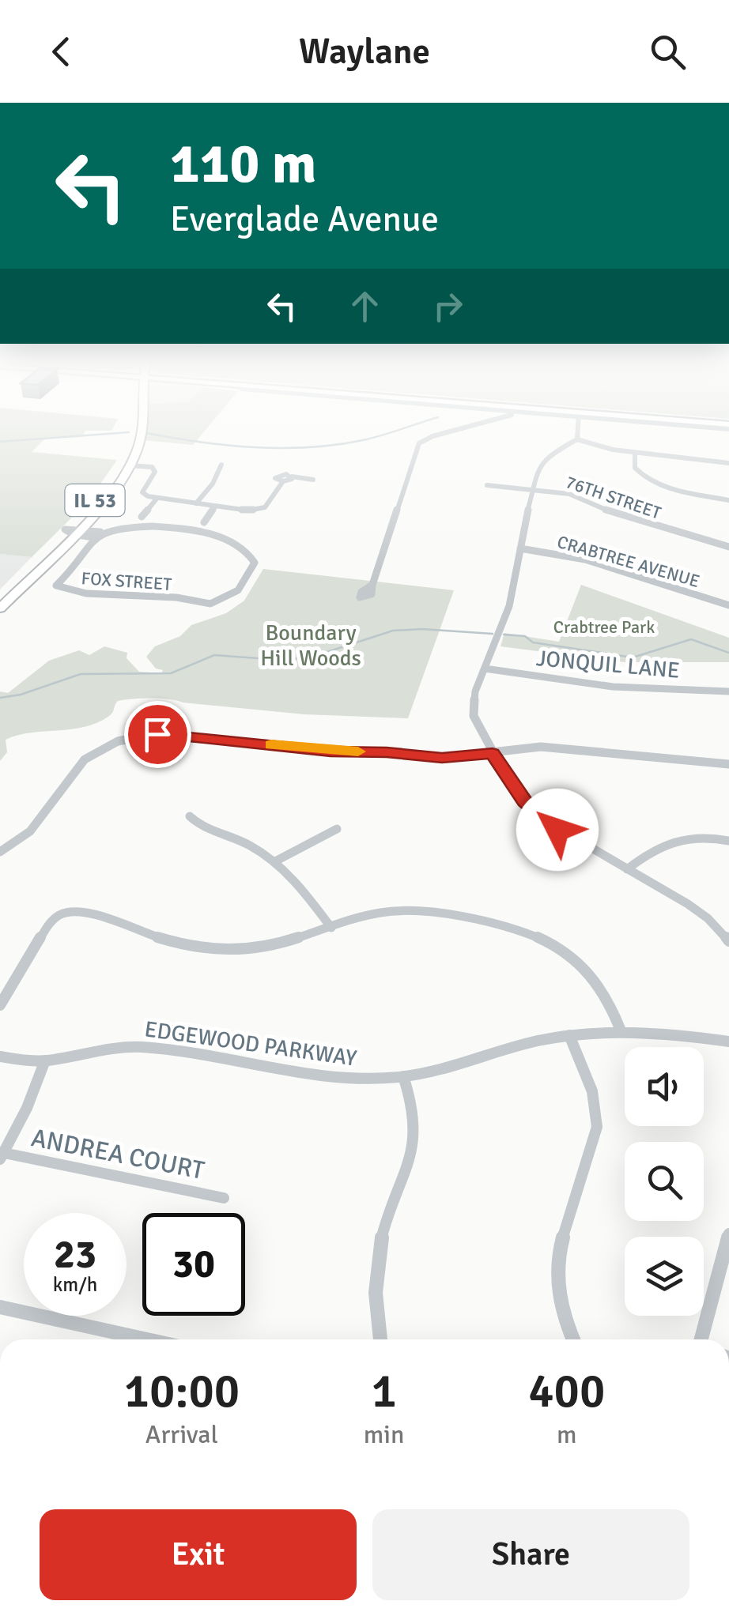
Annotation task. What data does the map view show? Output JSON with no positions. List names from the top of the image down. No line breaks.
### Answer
{"streets":{"main road":["IL 53"],"street":["76TH STREET","CRABTREE AVENUE","FOX STREET","JONQUIL LANE","EDGEWOOD PARKWAY","ANDREA COURT"]},"parks":["Crabtree Park","Boundary Hill Woods"],"page":{"header":"Waylane","turn":["110 m","Everglade Avenue"],"speed":"23 km/h","limit":"30","eta":["10:00","Arrival","1","min","400","m"],"buttons":["Exit","Share"]}}
